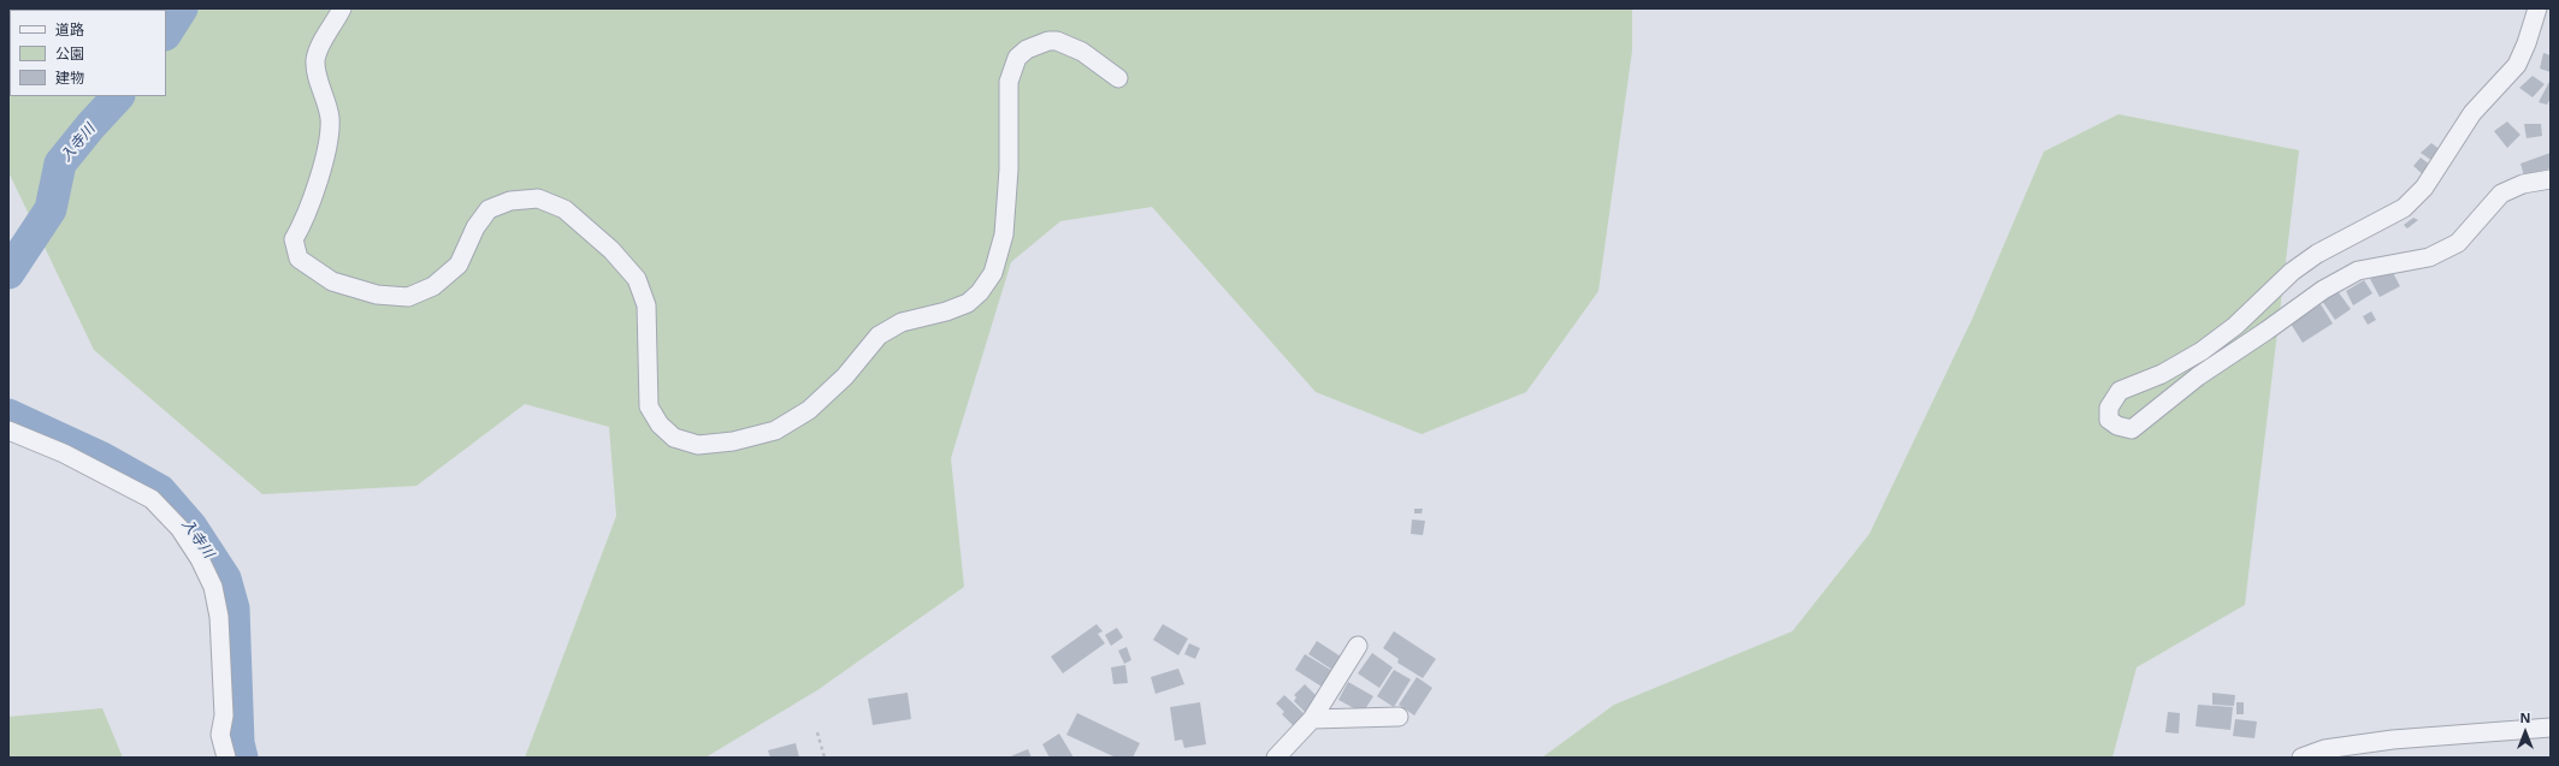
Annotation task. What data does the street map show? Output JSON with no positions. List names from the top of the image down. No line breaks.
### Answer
{"water":["入寺川"],"legend":["道路","公園","建物"],"north":"top"}
